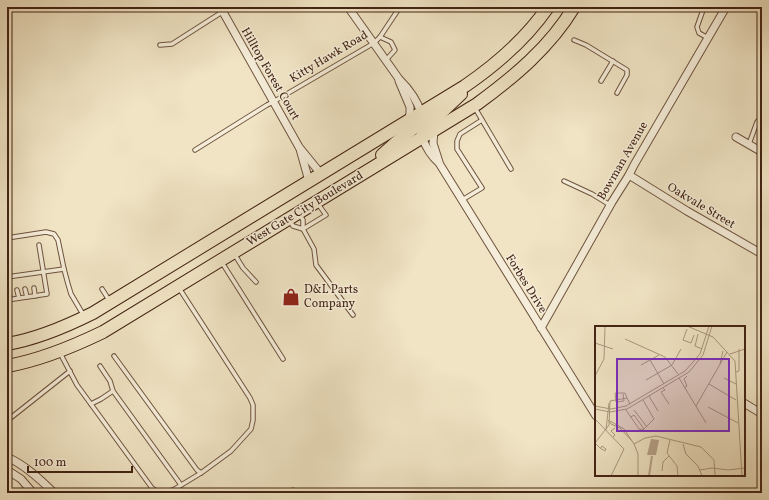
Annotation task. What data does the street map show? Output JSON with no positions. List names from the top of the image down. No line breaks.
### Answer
{"streets":{"main road":["West Gate City Boulevard"],"street":["Hilltop Forest Court","Bowman Avenue","Oakvale Street","Forbes Drive"],"lane":["Kitty Hawk Road"]},"crossings":[["Kitty Hawk Road","Hilltop Forest Court"],["Hilltop Forest Court","West Gate City Boulevard"],["Bowman Avenue","Oakvale Street"],["Bowman Avenue","Forbes Drive"],["West Gate City Boulevard","Forbes Drive"]],"places":{"shop":["D&L Parts Company"]},"scale_bar":"100 m"}
